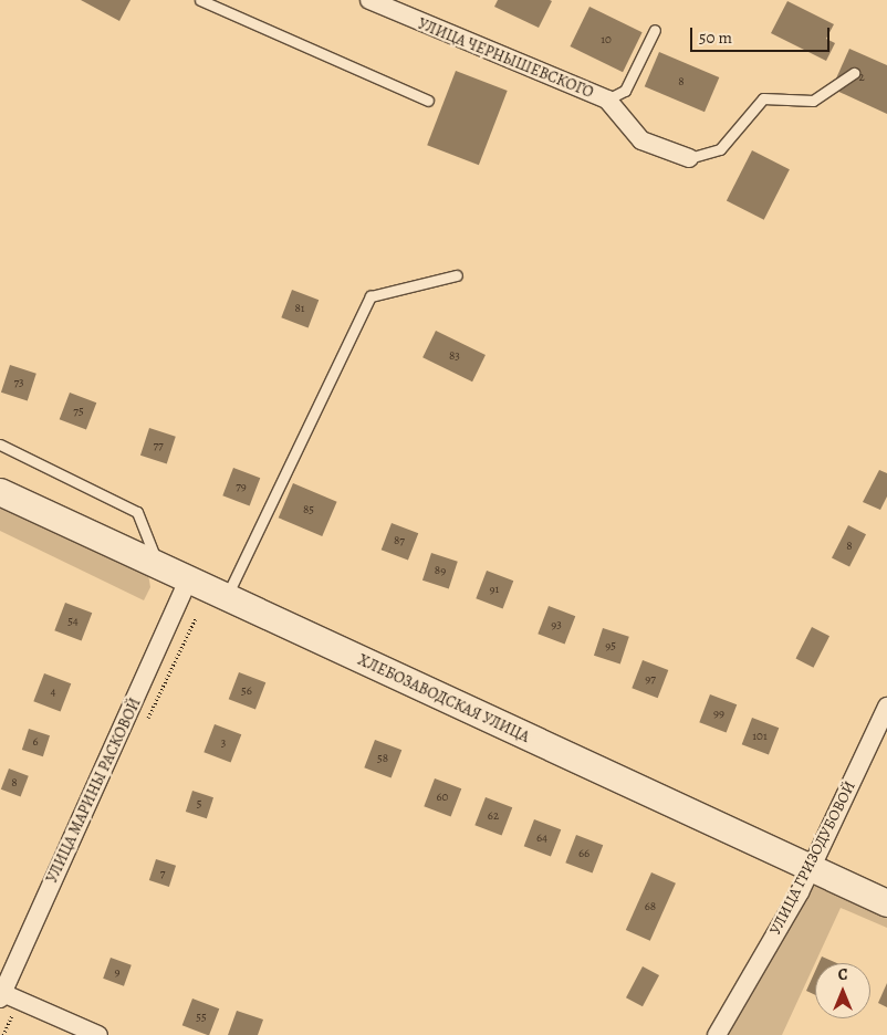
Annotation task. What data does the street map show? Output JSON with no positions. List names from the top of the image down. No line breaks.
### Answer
{"streets":{"street":["УЛИЦА ЧЕРНЫШЕВСКОГО","ХЛЕБОЗАВОДСКАЯ УЛИЦА","УЛИЦА МАРИНЫ РАСКОВОЙ","УЛИЦА ГРИЗОДУБОВОЙ"]},"crossings":[["ХЛЕБОЗАВОДСКАЯ УЛИЦА","УЛИЦА МАРИНЫ РАСКОВОЙ"],["ХЛЕБОЗАВОДСКАЯ УЛИЦА","УЛИЦА ГРИЗОДУБОВОЙ"]],"house_numbers":["10","2","8","81","83","73","75","77","79","85","87","8","89","91","54","93","95","97","56","4","99","101","6","3","58","8","60","5","62","64","66","7","68","9","55"],"scale_bar":"50 m","north":"top"}
